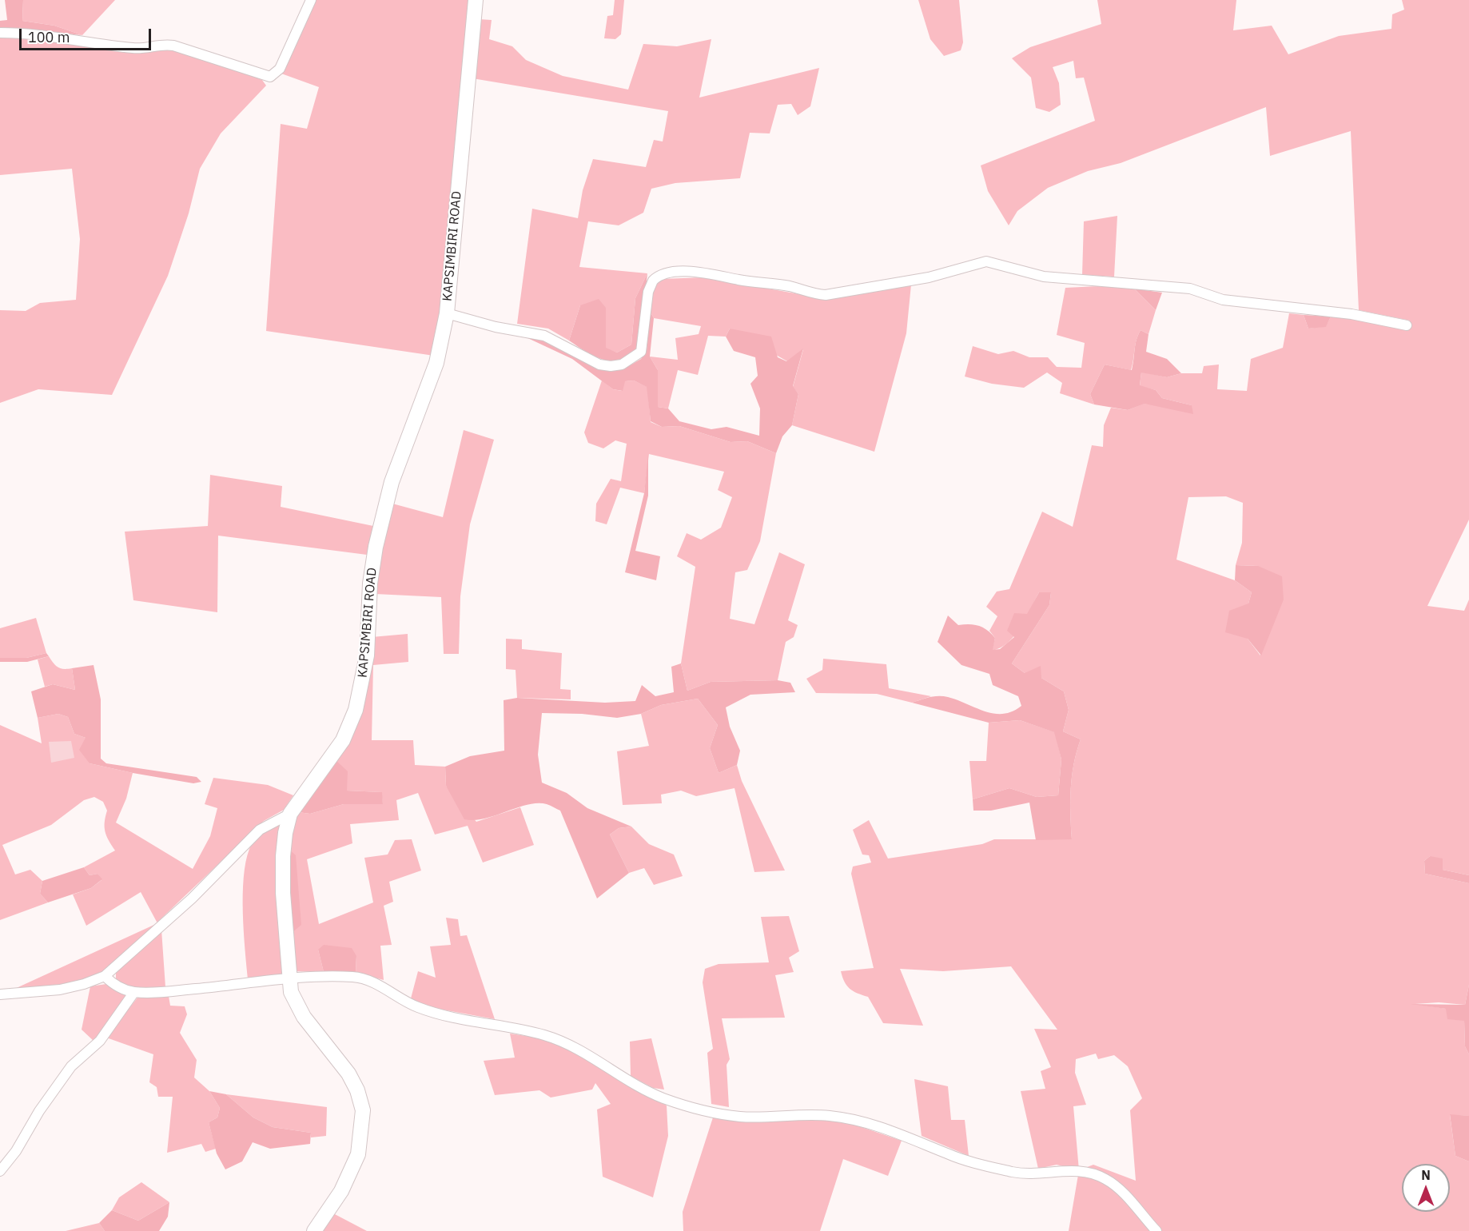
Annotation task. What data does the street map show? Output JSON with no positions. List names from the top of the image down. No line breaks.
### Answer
{"streets":{"street":["KAPSIMBIRI ROAD"]},"scale_bar":"100 m","north":"top"}
